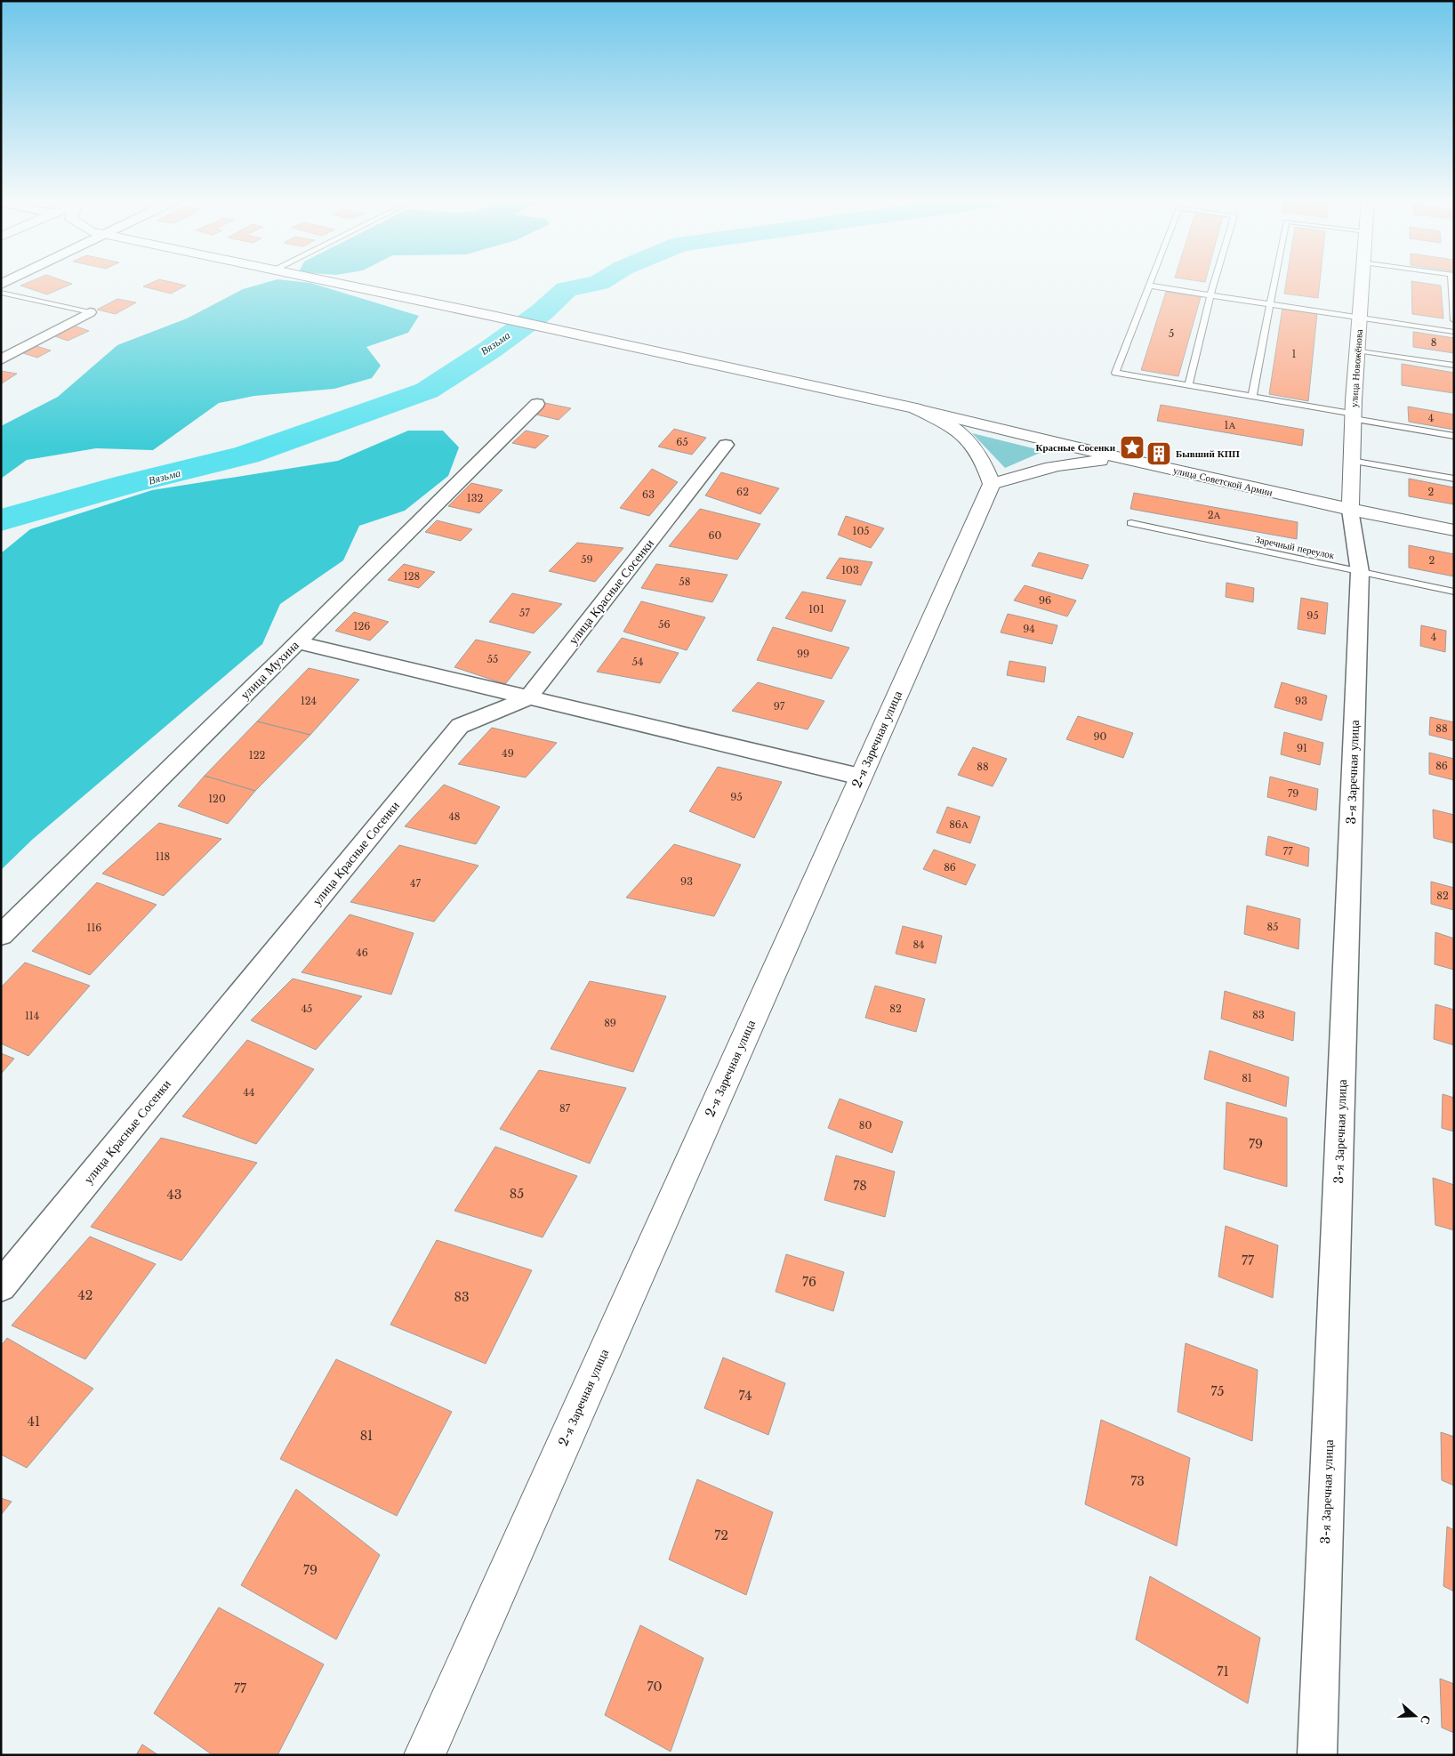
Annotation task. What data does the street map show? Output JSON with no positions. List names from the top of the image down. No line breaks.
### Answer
{"streets":{"main road":["улица Новожёнова","улица Советской Армии","2-я Заречная улица"],"street":["улица Красные Сосенки","улица Мухина","3-я Заречная улица"],"lane":["Заречный переулок"]},"crossings":[["улица Новожёнова","улица Советской Армии"],["улица Новожёнова","3-я Заречная улица"],["улица Советской Армии","3-я Заречная улица"],["Заречный переулок","3-я Заречная улица"]],"water":["Вязьма"],"places":{"place":["Красные Сосенки"],"building":["Бывший КПП"]},"house_numbers":["5","8","1","4","1А","65","62","2","63","132","2А","105","60","59","2","103","128","58","96","101","57","95","56","126","94","4","99","55","54","124","93","97","88","90","91","49","122","86","88","79","95","120","48","86А","77","118","86","93","47","82","85","116","84","46","45","82","83","114","89","81","44","87","80","79","78","85","43","77","76","42","83","75","74","41","81","73","72","79","71","70","77"],"north":"right"}
